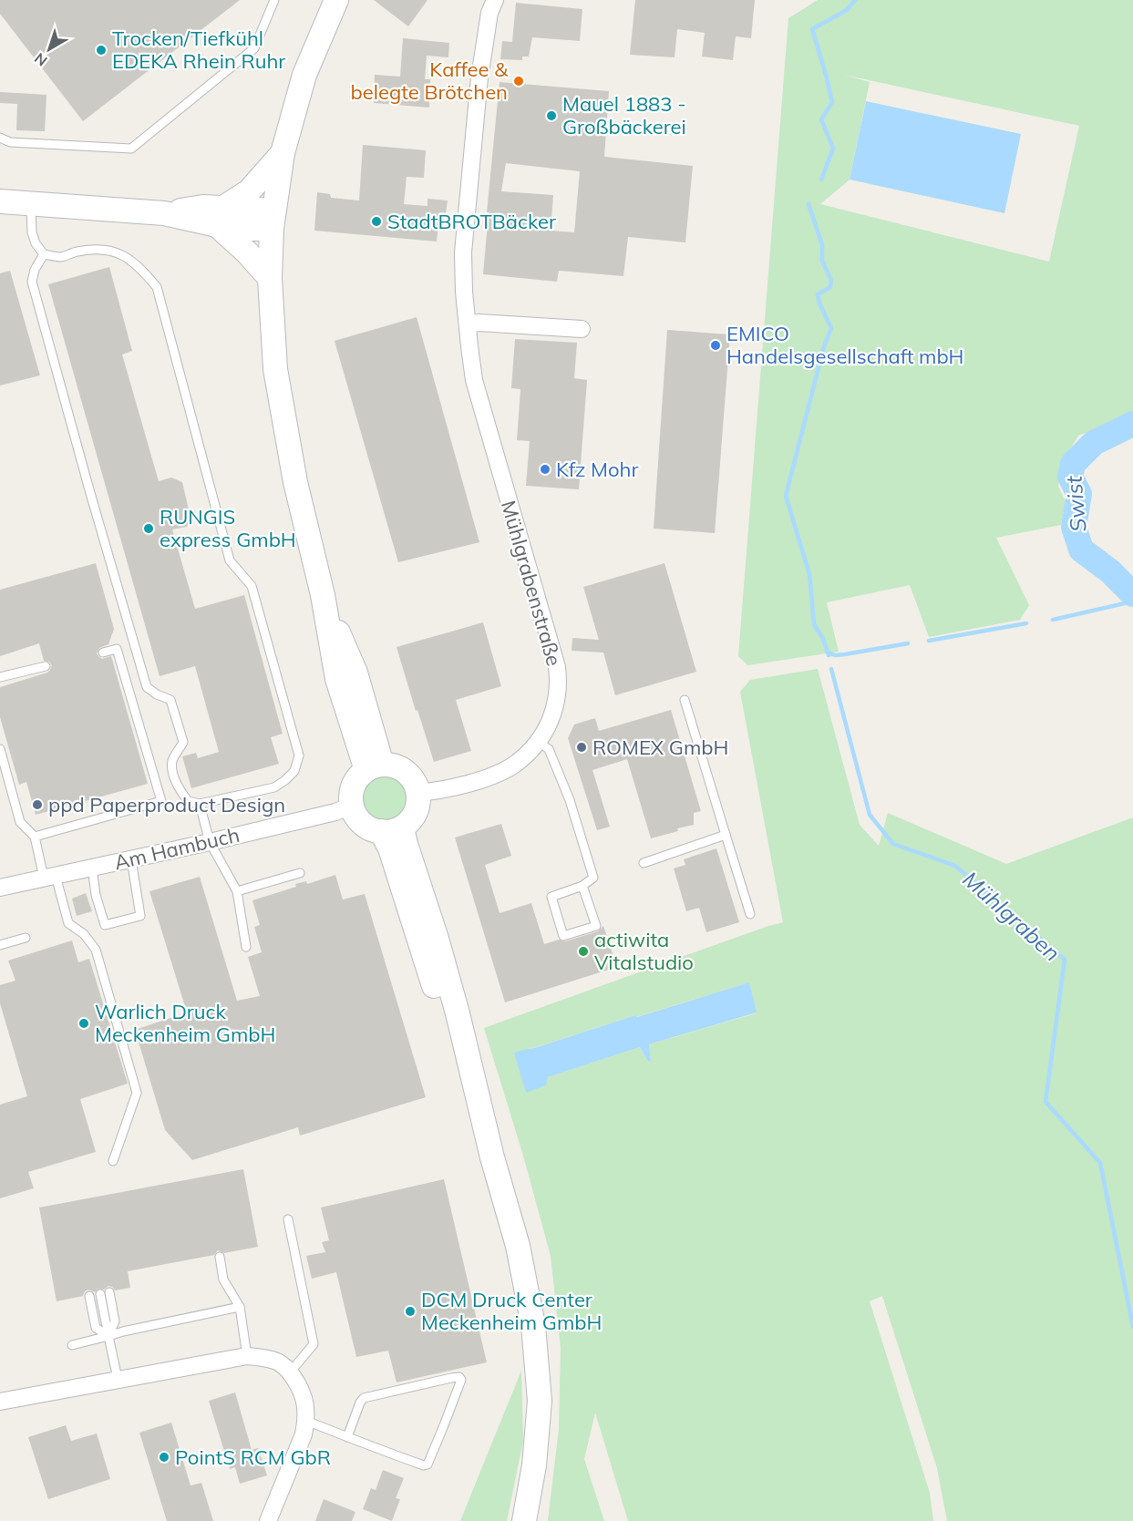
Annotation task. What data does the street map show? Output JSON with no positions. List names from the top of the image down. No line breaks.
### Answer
{"streets":{"street":["Mühlgrabenstraße","Am Hambuch"]},"crossings":[["Mühlgrabenstraße","Am Hambuch"]],"water":["Swist","Mühlgraben"],"places":["Trocken/Tiefkühl EDEKA Rhein Ruhr","Kaffee & belegte Brötchen","Mauel 1883 - Großbäckerei","StadtBROTBäcker","EMICO Handelsgesellschaft mbH","Kfz Mohr","RUNGIS express GmbH","ROMEX GmbH","ppd Paperproduct Design","actiwita Vitalstudio","Warlich Druck Meckenheim GmbH","DCM Druck Center Meckenheim GmbH","PointS RCM GbR"],"north":"bottom left"}
